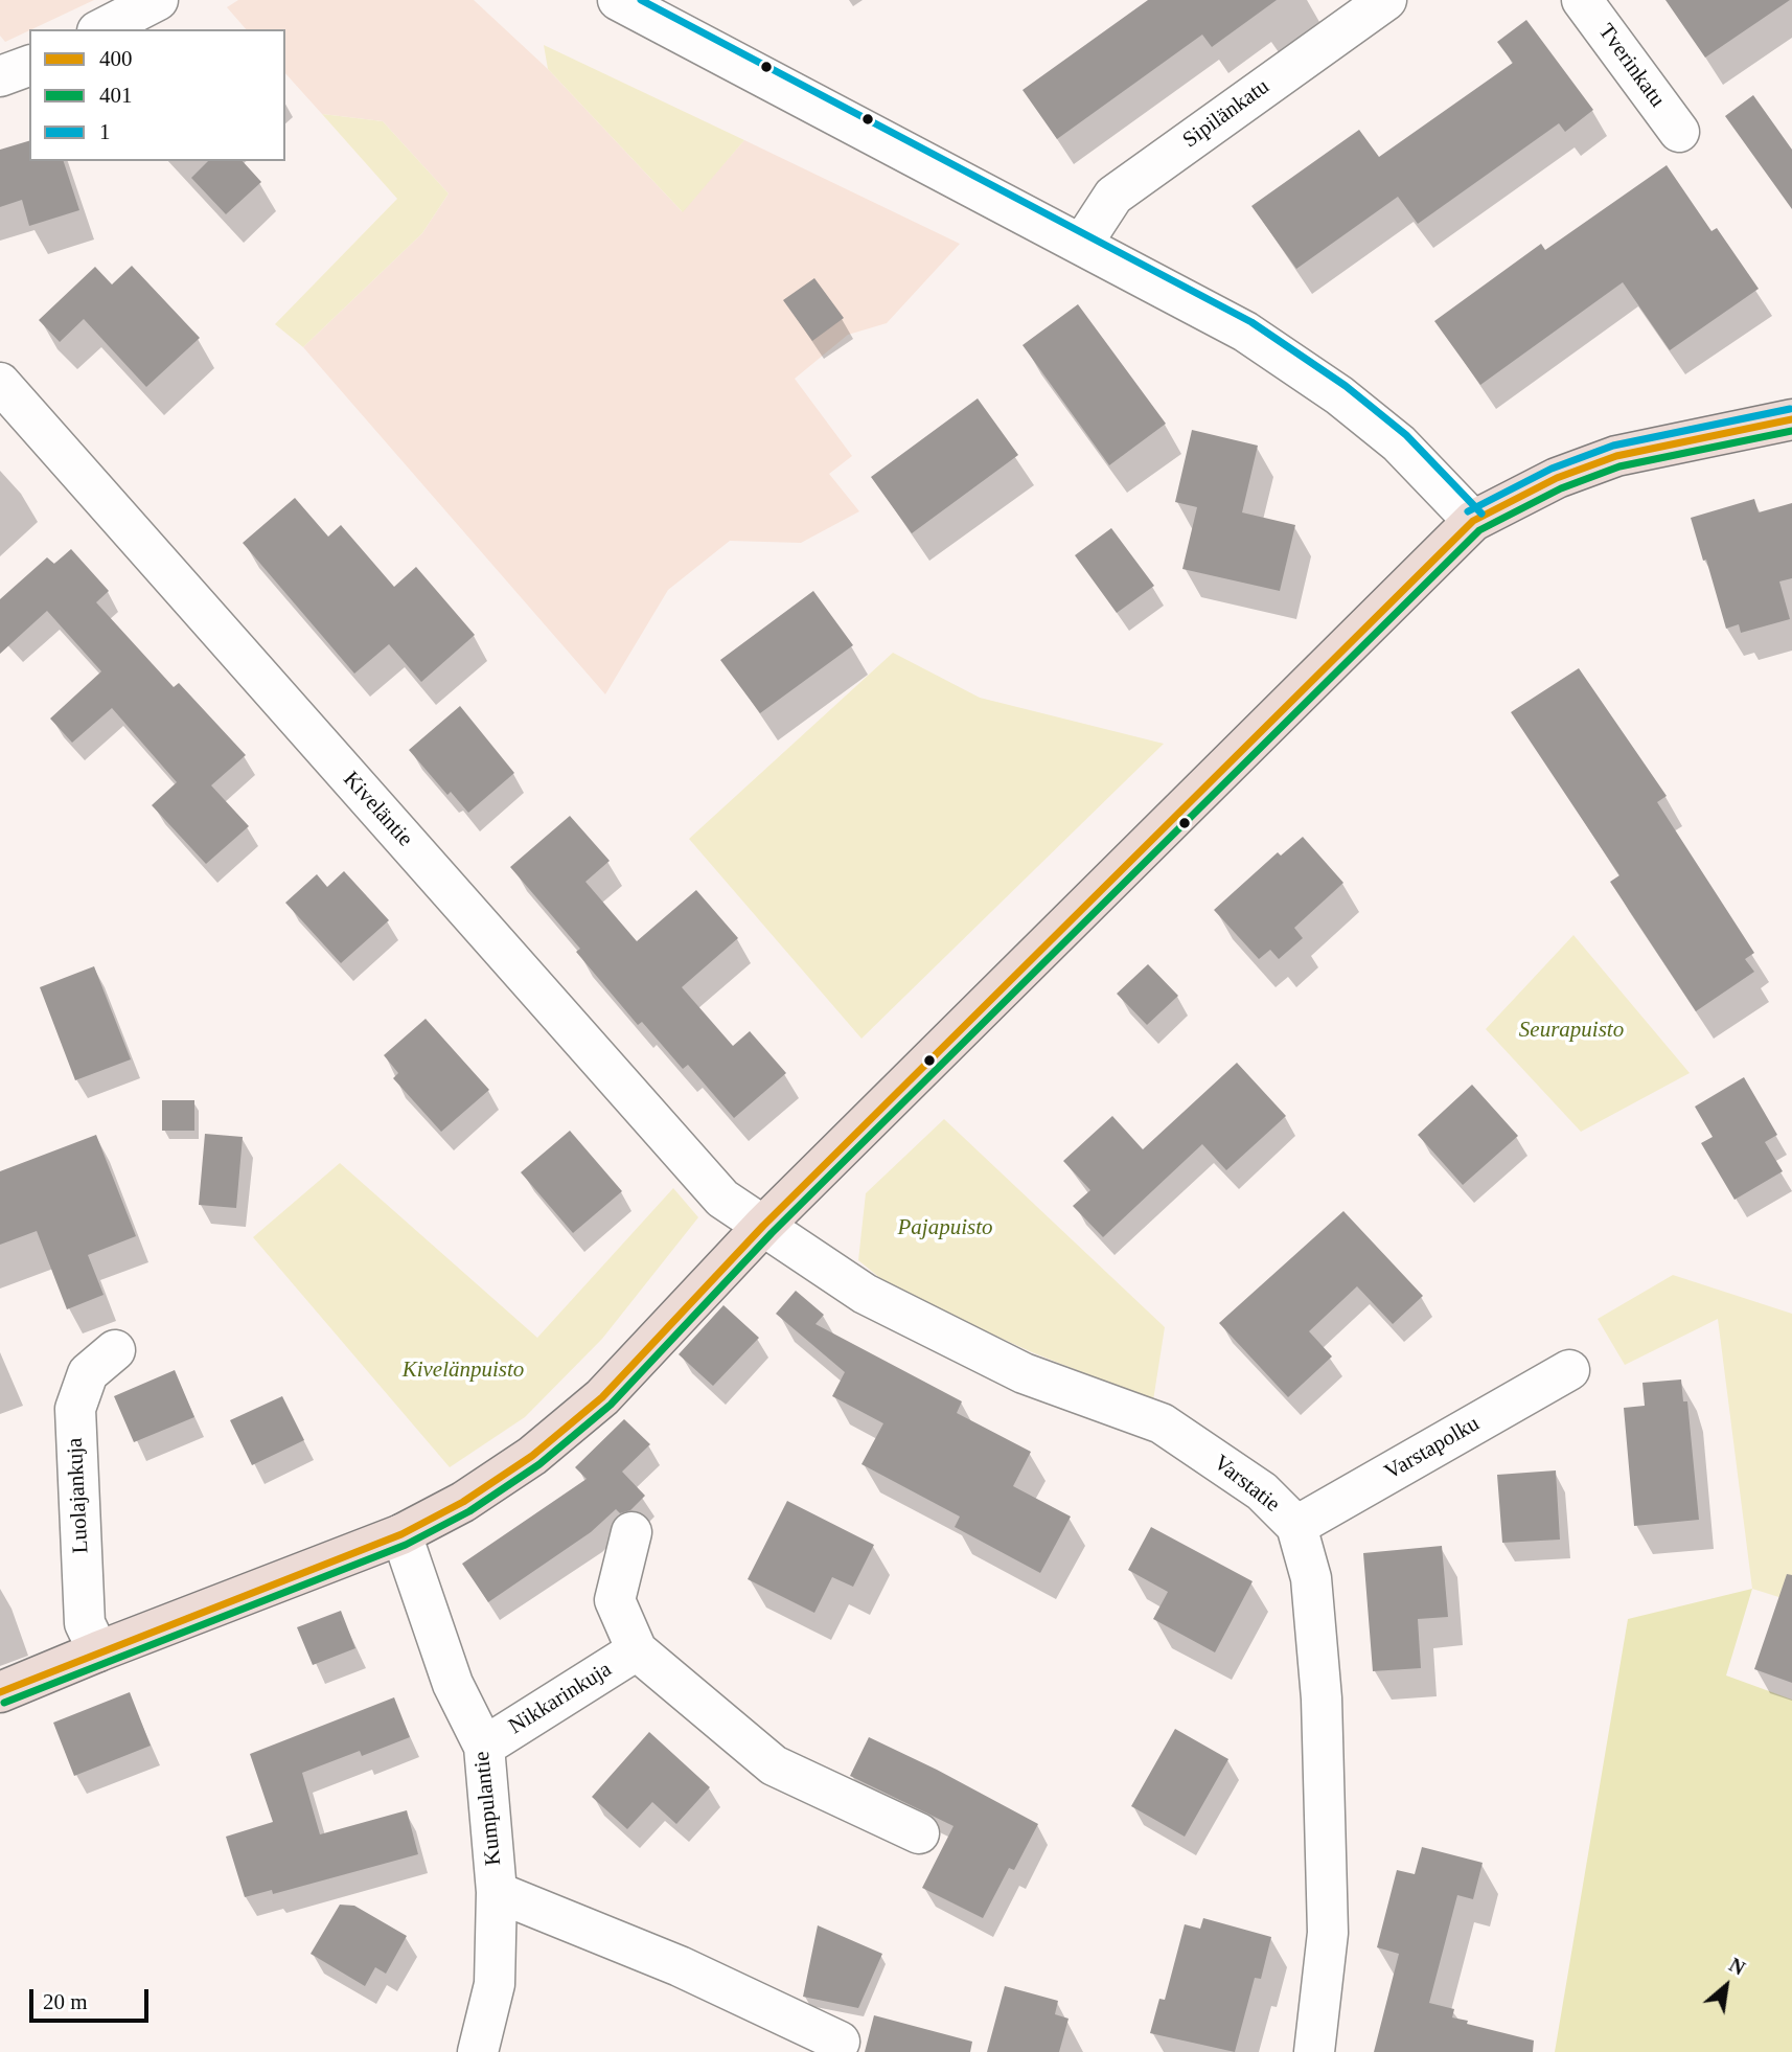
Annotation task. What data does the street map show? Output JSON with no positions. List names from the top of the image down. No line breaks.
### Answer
{"streets":{"street":["Tverinkatu","Sipilänkatu","Kiveläntie","Varstapolku","Varstatie","Luolajankuja","Nikkarinkuja","Kumpulantie"]},"crossings":[["Kiveläntie","Varstatie"],["Varstapolku","Varstatie"],["Nikkarinkuja","Kumpulantie"]],"parks":["Seurapuisto","Pajapuisto","Kivelänpuisto"],"lines":["transit line 1","transit line 400","transit line 401"],"legend":["400","401","1"],"scale_bar":"20 m","north":"top right"}
